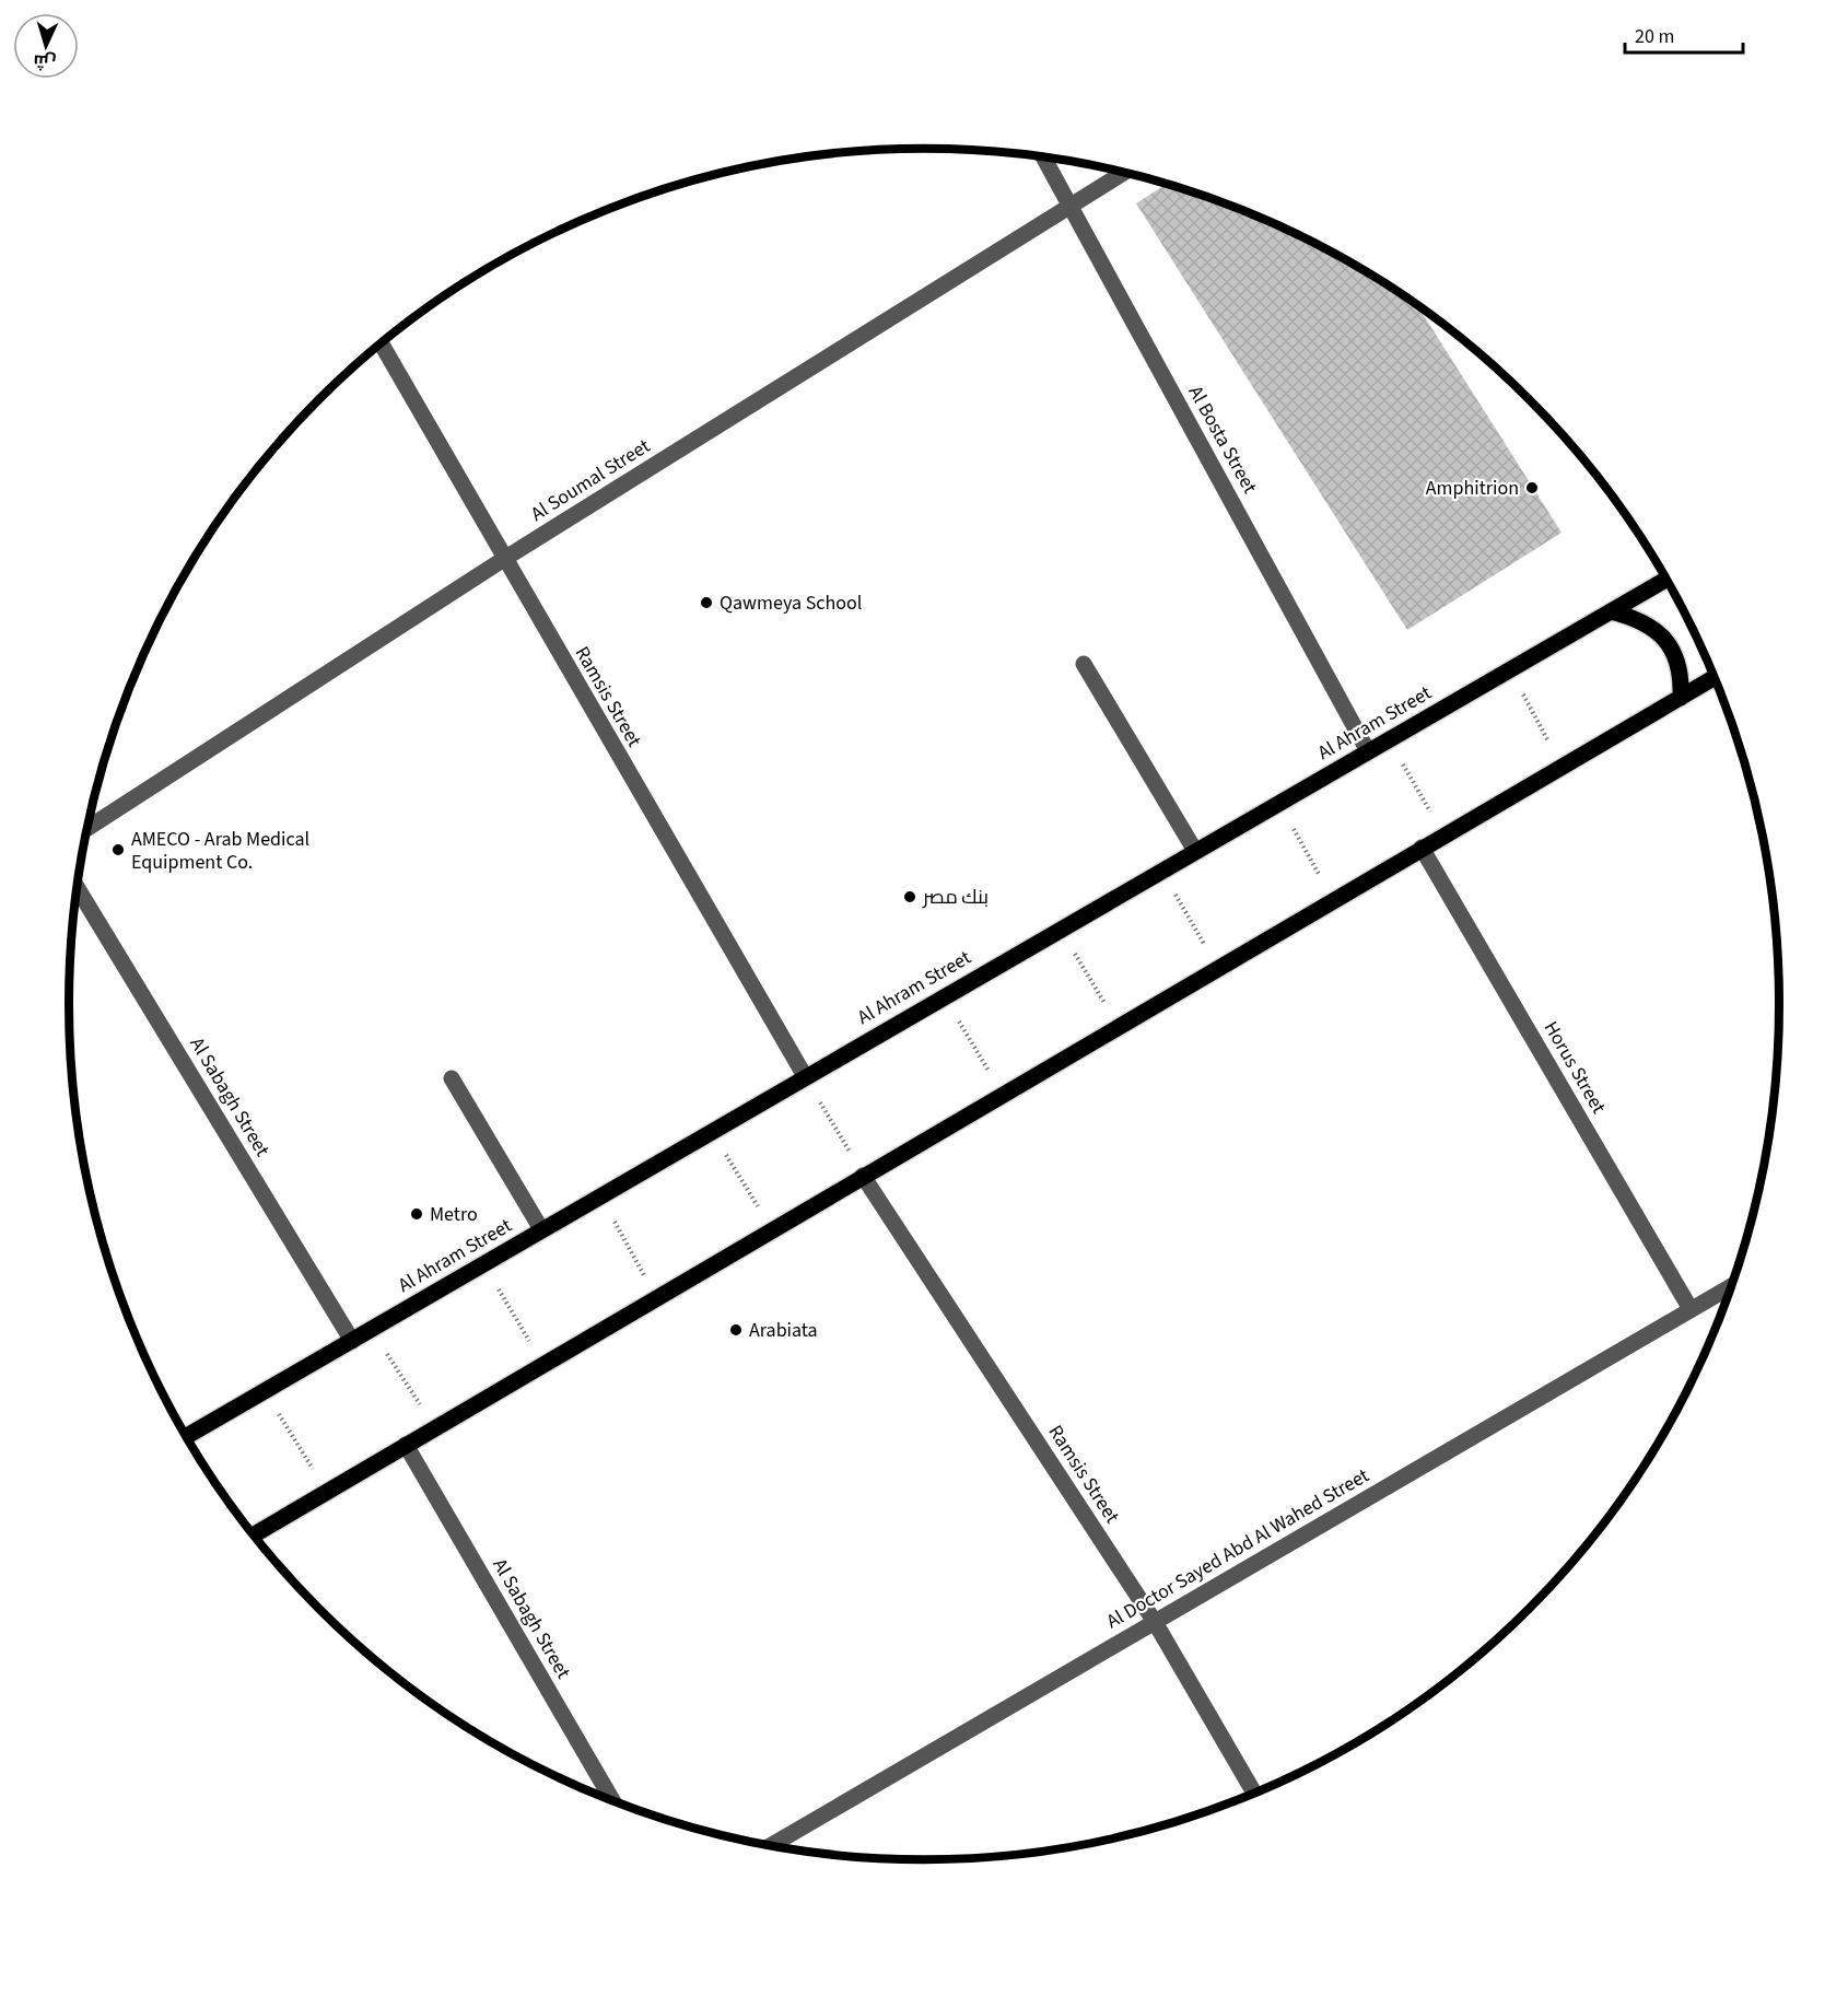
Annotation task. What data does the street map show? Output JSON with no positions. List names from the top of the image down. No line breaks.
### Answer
{"streets":{"main road":["Al Ahram Street"],"street":["Al Bosta Street","Al Soumal Street","Ramsis Street","Horus Street","Al Sabagh Street","Al Doctor Sayed Abd Al Wahed Street"]},"crossings":[["Al Bosta Street","Al Soumal Street"],["Al Bosta Street","Al Ahram Street"],["Al Soumal Street","Ramsis Street"],["Ramsis Street","Al Ahram Street"],["Ramsis Street","Al Doctor Sayed Abd Al Wahed Street"],["Al Ahram Street","Al Sabagh Street"],["Horus Street","Al Doctor Sayed Abd Al Wahed Street"]],"places":["Amphitrion","Qawmeya School","AMECO - Arab Medical Equipment Co.","بنك مصر","Metro","Arabiata"],"scale_bar":"20 m","north":"bottom"}
